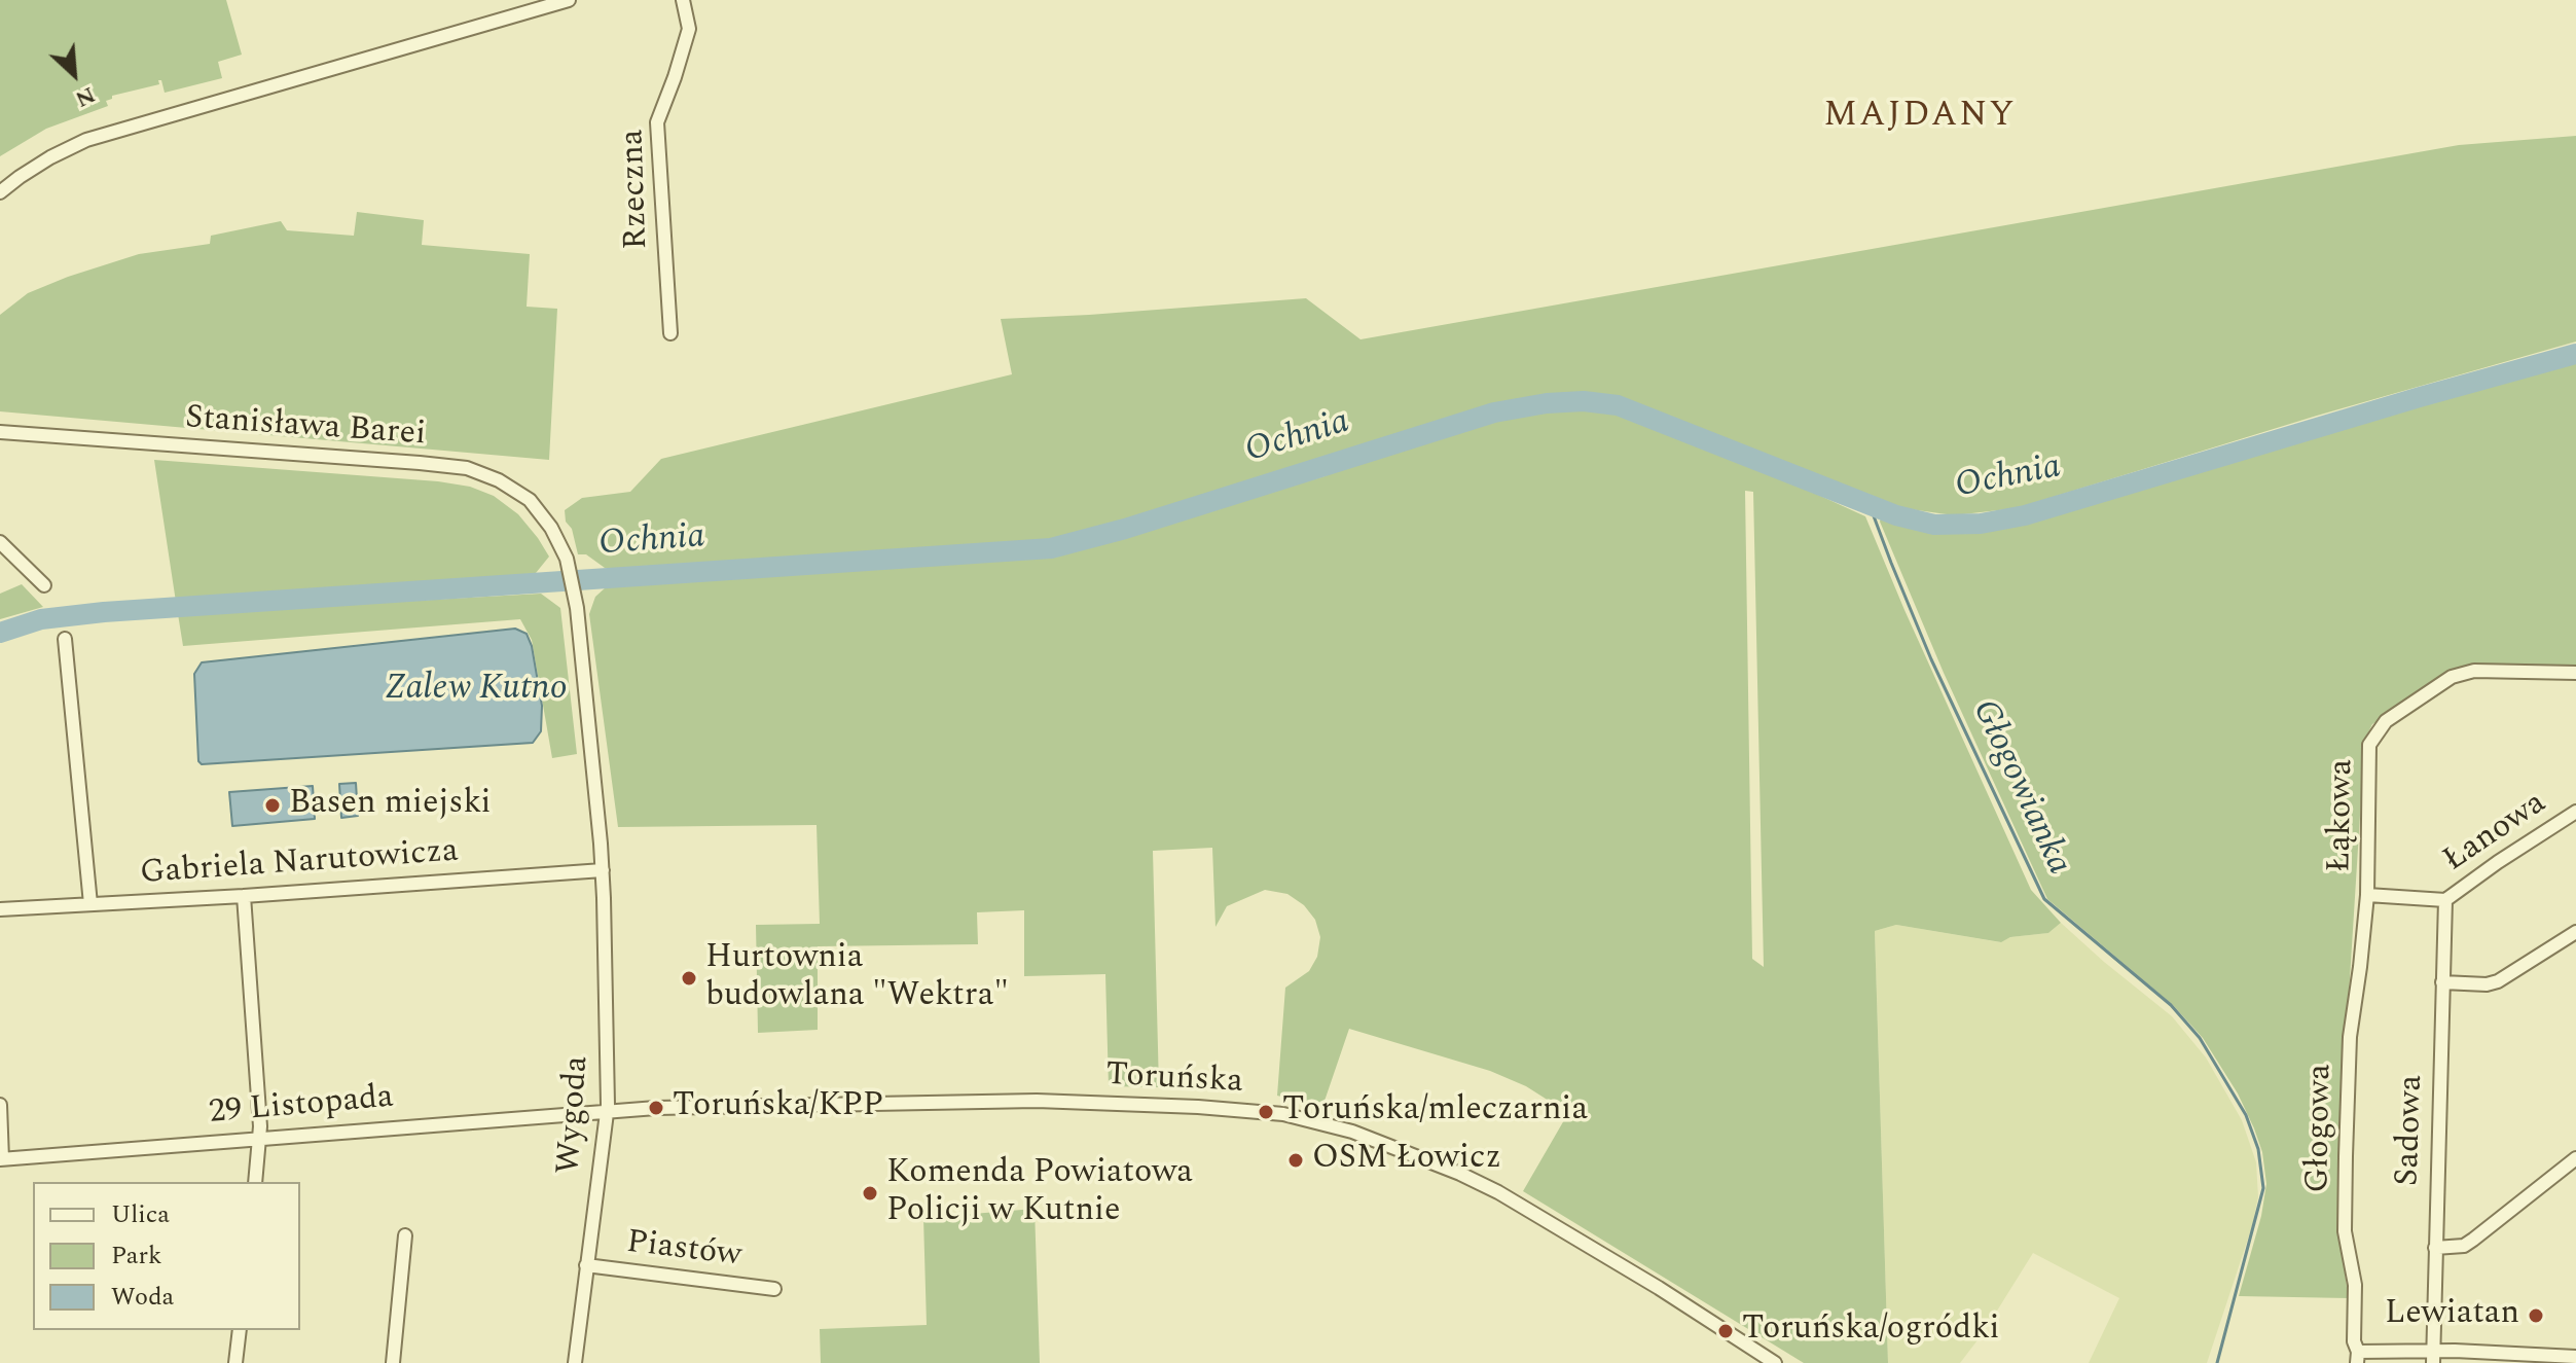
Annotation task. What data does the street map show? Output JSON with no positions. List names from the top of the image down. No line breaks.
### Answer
{"streets":{"street":["Rzeczna","Stanisława Barei","Łąkowa","Łanowa","Gabriela Narutowicza","Toruńska","29 Listopada","Wygoda","Głogowa","Sadowa","Piastów"]},"crossings":[["Stanisława Barei","Gabriela Narutowicza"],["Stanisława Barei","Wygoda"],["Łąkowa","Łanowa"],["Łąkowa","Głogowa"],["Łąkowa","Sadowa"],["Łanowa","Sadowa"],["Gabriela Narutowicza","Wygoda"],["Toruńska","29 Listopada"],["Toruńska","Wygoda"],["29 Listopada","Wygoda"],["Wygoda","Piastów"]],"districts":["MAJDANY"],"water":["Ochnia","Zalew Kutno","Głogowianka"],"places":["Basen miejski","Hurtownia budowlana \"Wektra\"","Toruńska/KPP","Toruńska/mleczarnia","OSM Łowicz","Komenda Powiatowa Policji w Kutnie","Lewiatan","Toruńska/ogródki"],"legend":["Ulica","Park","Woda"],"north":"bottom right"}
